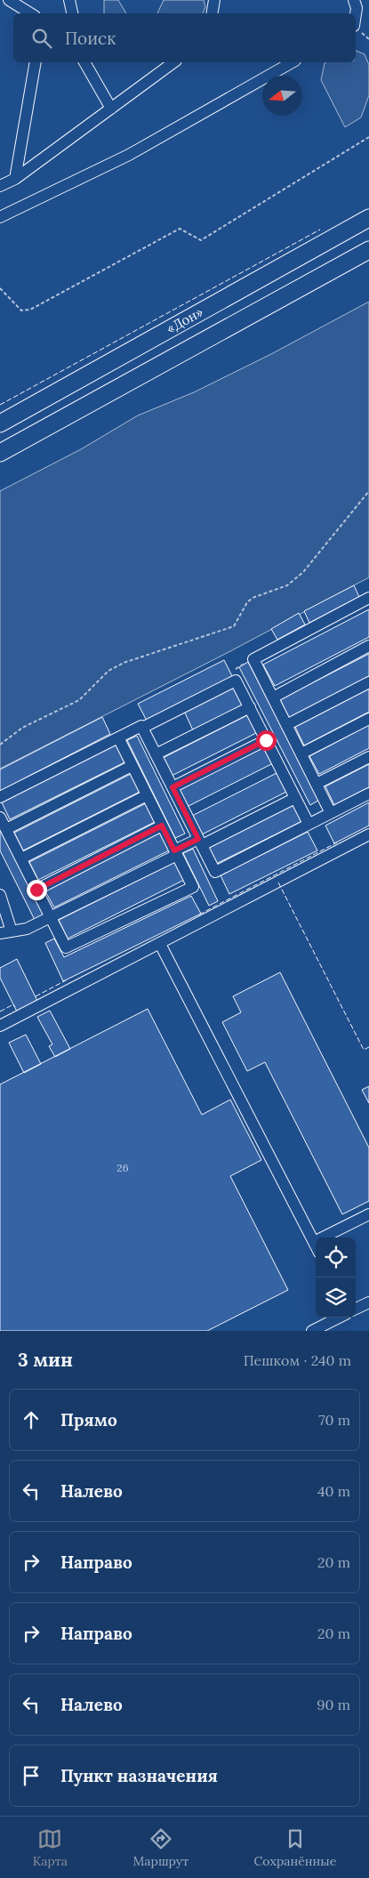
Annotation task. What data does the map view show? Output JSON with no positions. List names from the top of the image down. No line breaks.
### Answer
{"streets":{"highway":["«Дон»"]},"house_numbers":["26"],"north":"left","page":{"search":"Поиск","heading":["3 мин","Пешком · 240 m"],"list":[["Прямо","70 m"],["Налево","40 m"],["Направо","20 m"],["Направо","20 m"],["Налево","90 m"],"Пункт назначения"],"nav":["Карта","Маршрут","Сохранённые"]}}
